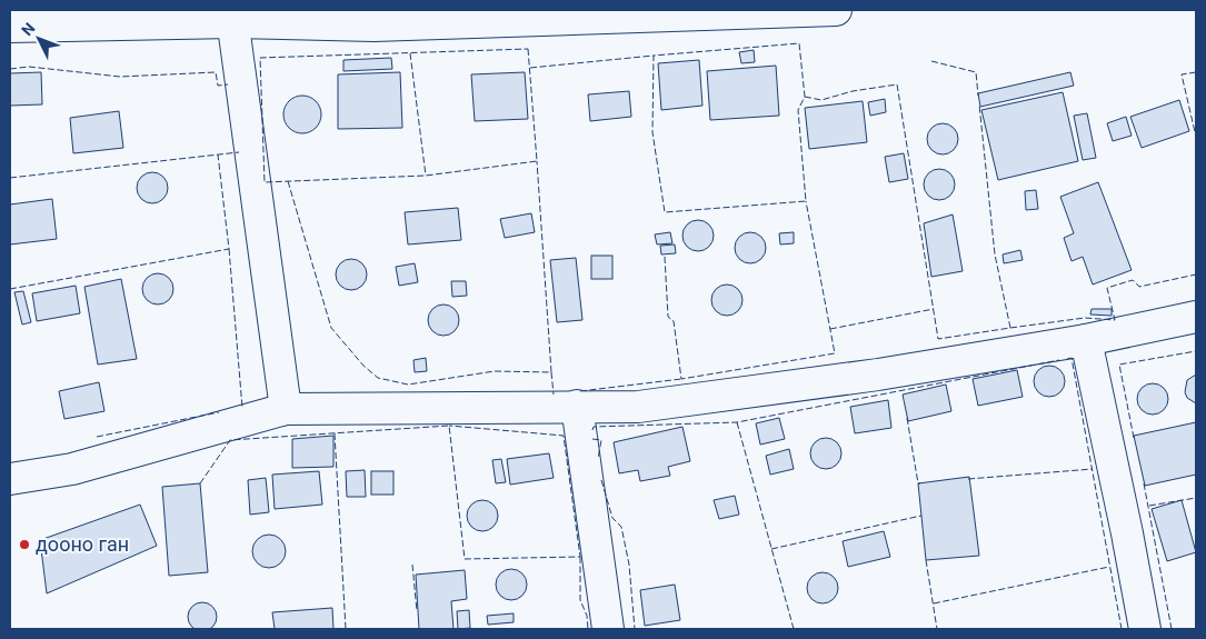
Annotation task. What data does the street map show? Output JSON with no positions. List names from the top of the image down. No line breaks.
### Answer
{"places":["дооно ган"],"north":"top left"}
